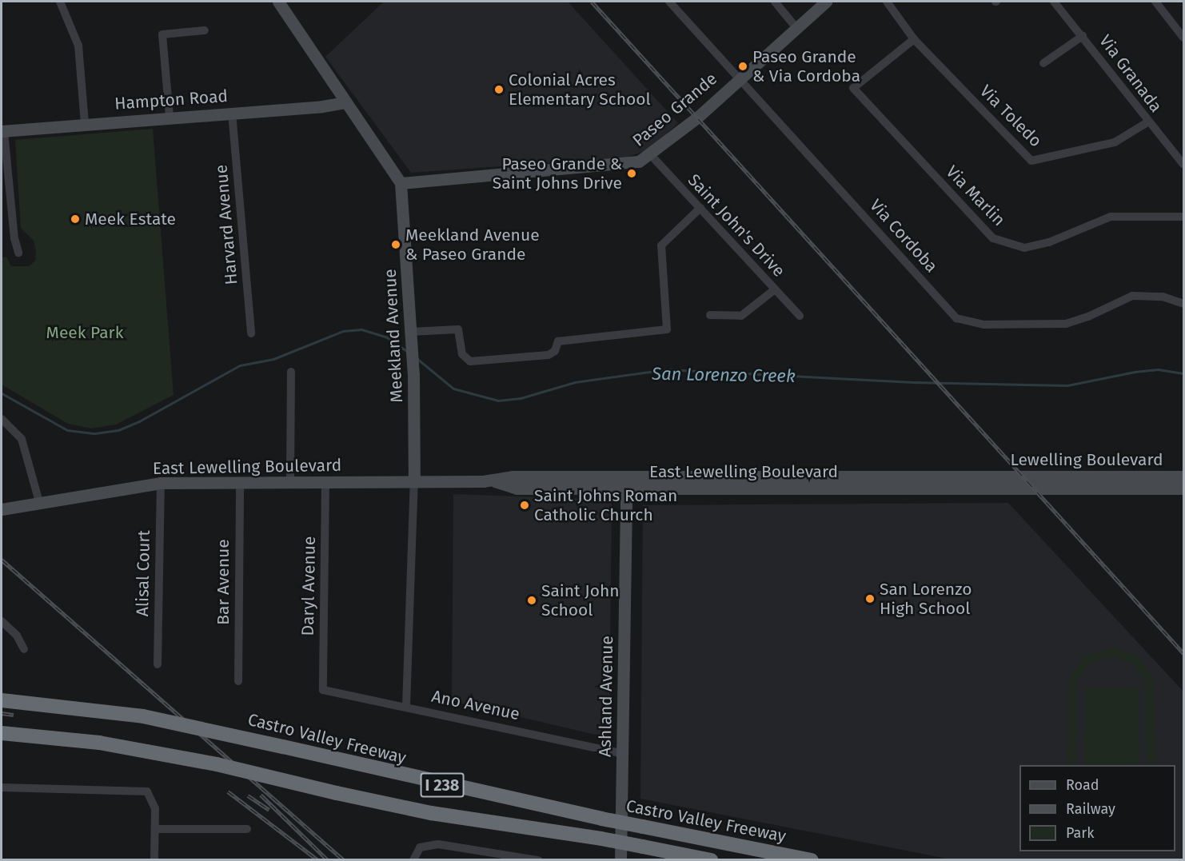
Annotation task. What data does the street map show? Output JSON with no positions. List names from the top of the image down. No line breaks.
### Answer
{"streets":{"highway":["Castro Valley Freeway","I 238"],"main road":["Hampton Road","Paseo Grande","Meekland Avenue","Lewelling Boulevard","East Lewelling Boulevard","Ashland Avenue"],"street":["Via Granada","Via Toledo","Via Marlin","Harvard Avenue","Saint John's Drive","Via Cordoba","Alisal Court","Bar Avenue","Daryl Avenue","Ano Avenue"]},"crossings":[["Via Granada","Via Toledo"],["Hampton Road","Harvard Avenue"],["Hampton Road","Meekland Avenue"],["Paseo Grande","Saint John's Drive"],["Paseo Grande","Via Cordoba"],["Paseo Grande","Meekland Avenue"],["Via Toledo","Via Marlin"],["Meekland Avenue","East Lewelling Boulevard"],["Meekland Avenue","Ano Avenue"],["Lewelling Boulevard","East Lewelling Boulevard"],["East Lewelling Boulevard","Alisal Court"],["East Lewelling Boulevard","Bar Avenue"],["East Lewelling Boulevard","Daryl Avenue"],["East Lewelling Boulevard","Ashland Avenue"],["Daryl Avenue","Ano Avenue"],["Ashland Avenue","Ano Avenue"]],"water":["San Lorenzo Creek"],"parks":["Meek Park"],"places":["Paseo Grande & Via Cordoba","Colonial Acres Elementary School","Paseo Grande & Saint Johns Drive","Meek Estate","Meekland Avenue & Paseo Grande","Saint Johns Roman Catholic Church","San Lorenzo High School","Saint John School"],"legend":["Road","Railway","Park"]}
